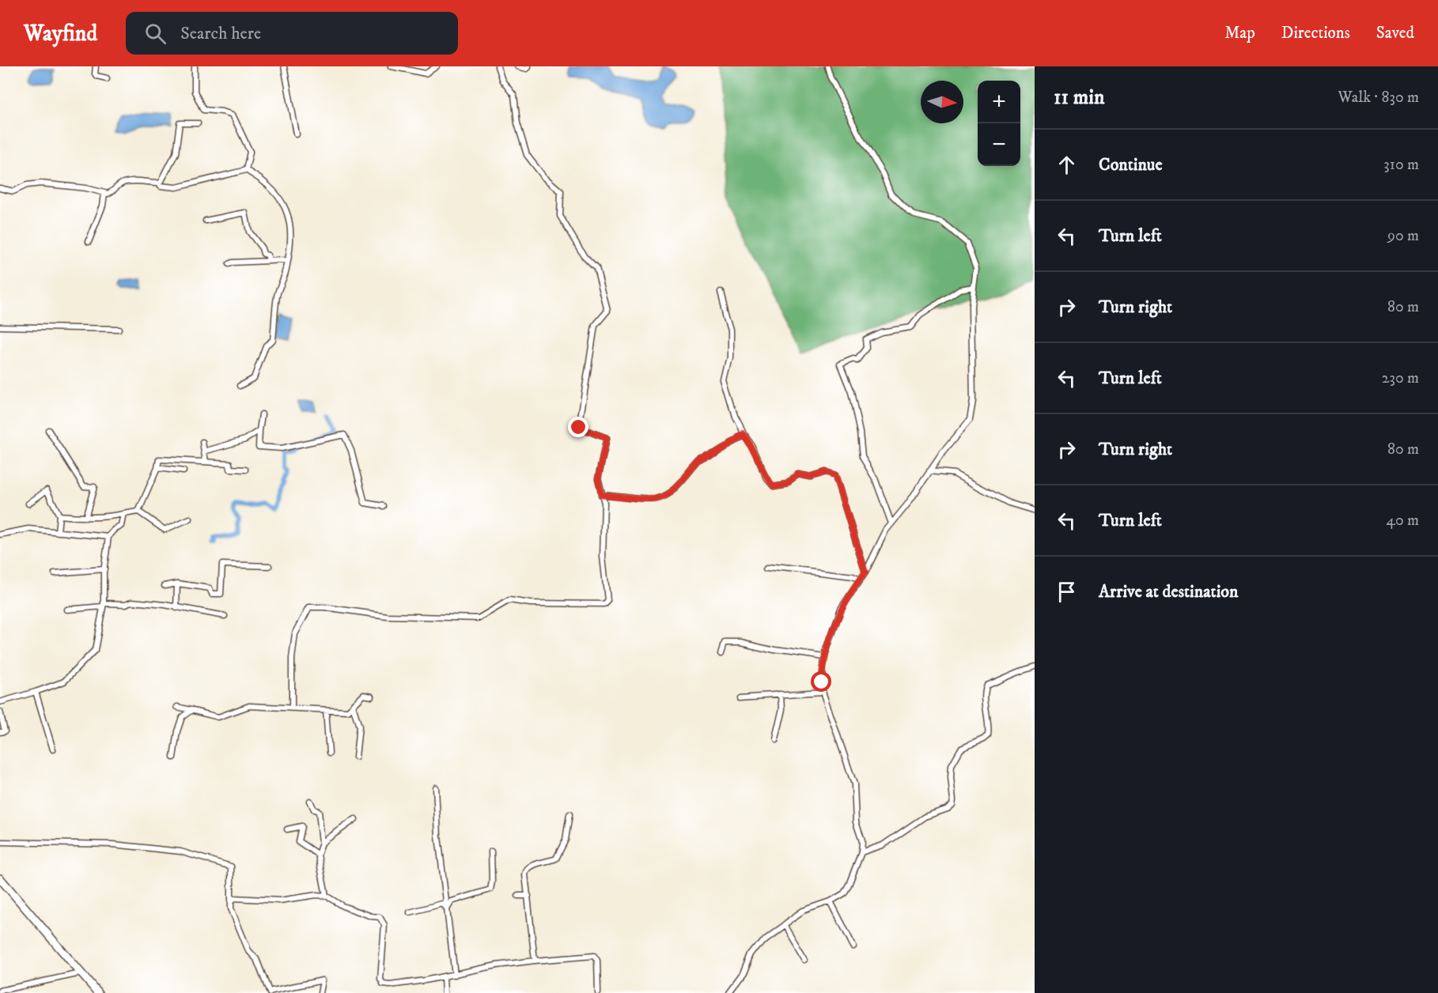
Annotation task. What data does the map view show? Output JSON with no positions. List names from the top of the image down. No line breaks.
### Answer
{"north":"right","page":{"header":"Wayfind","search":"Search here","nav":["Map","Directions","Saved"],"heading":["11 min","Walk · 830 m"],"map_buttons":["+","−"],"list":[["Continue","310 m"],["Turn left","90 m"],["Turn right","80 m"],["Turn left","230 m"],["Turn right","80 m"],["Turn left","40 m"],"Arrive at destination"]}}
